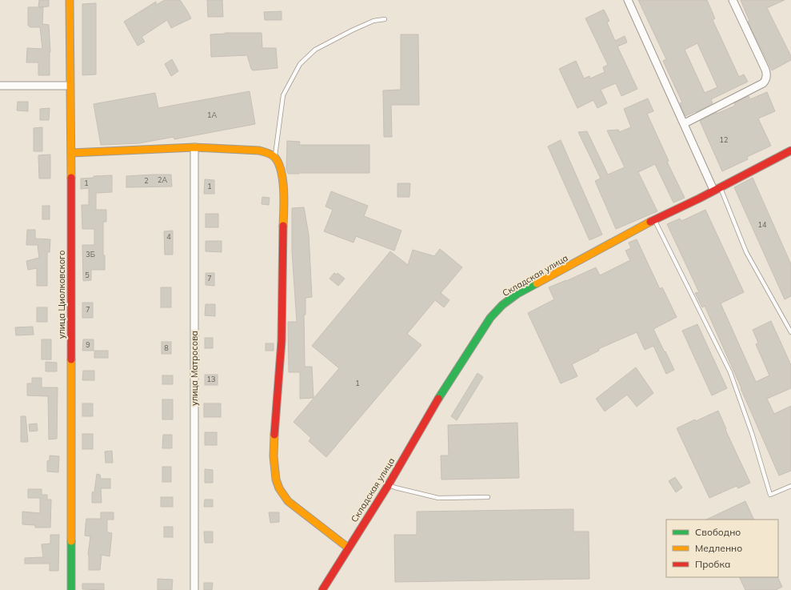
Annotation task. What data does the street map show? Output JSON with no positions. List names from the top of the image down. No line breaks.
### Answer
{"streets":{"street":["Складская улица","улица Циолковского","улица Матросова"]},"house_numbers":["1А","12","2А","2","1","1","14","4","3Б","5","7","7","9","8","13","1"],"legend":["Свободно","Медленно","Пробка"]}
